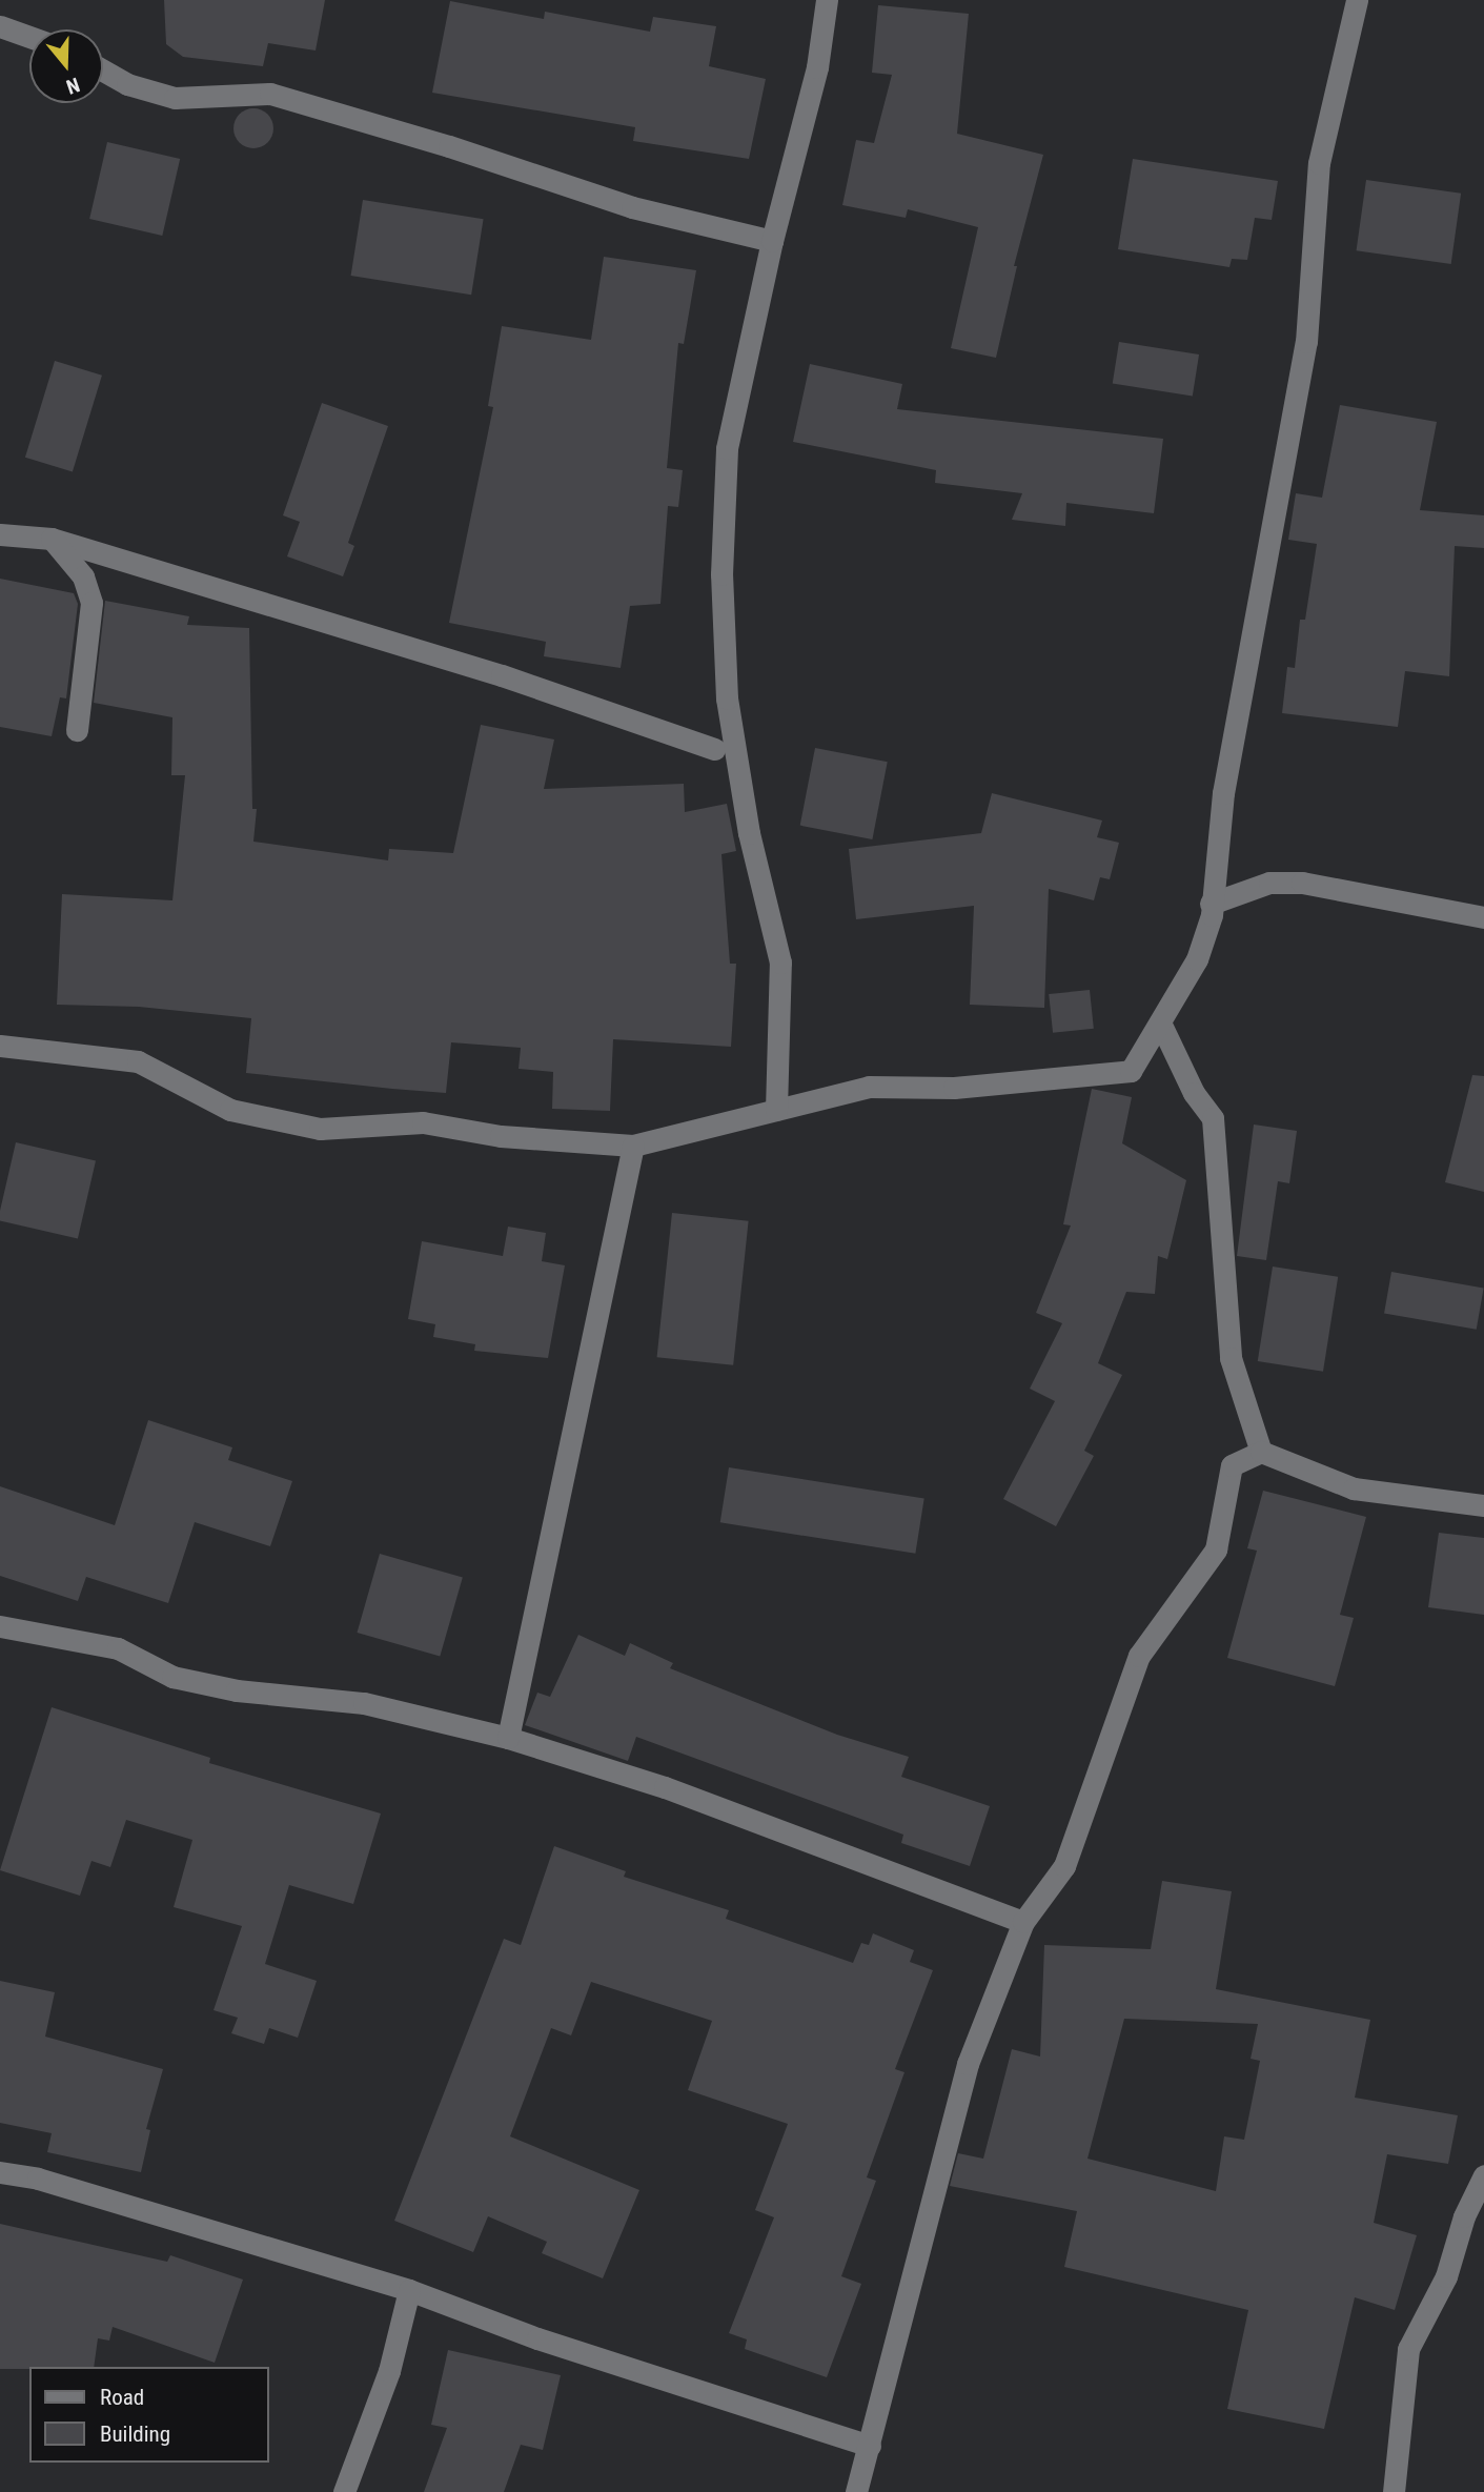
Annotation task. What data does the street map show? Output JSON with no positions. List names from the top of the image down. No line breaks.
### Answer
{"legend":["Road","Building"],"north":"bottom"}
